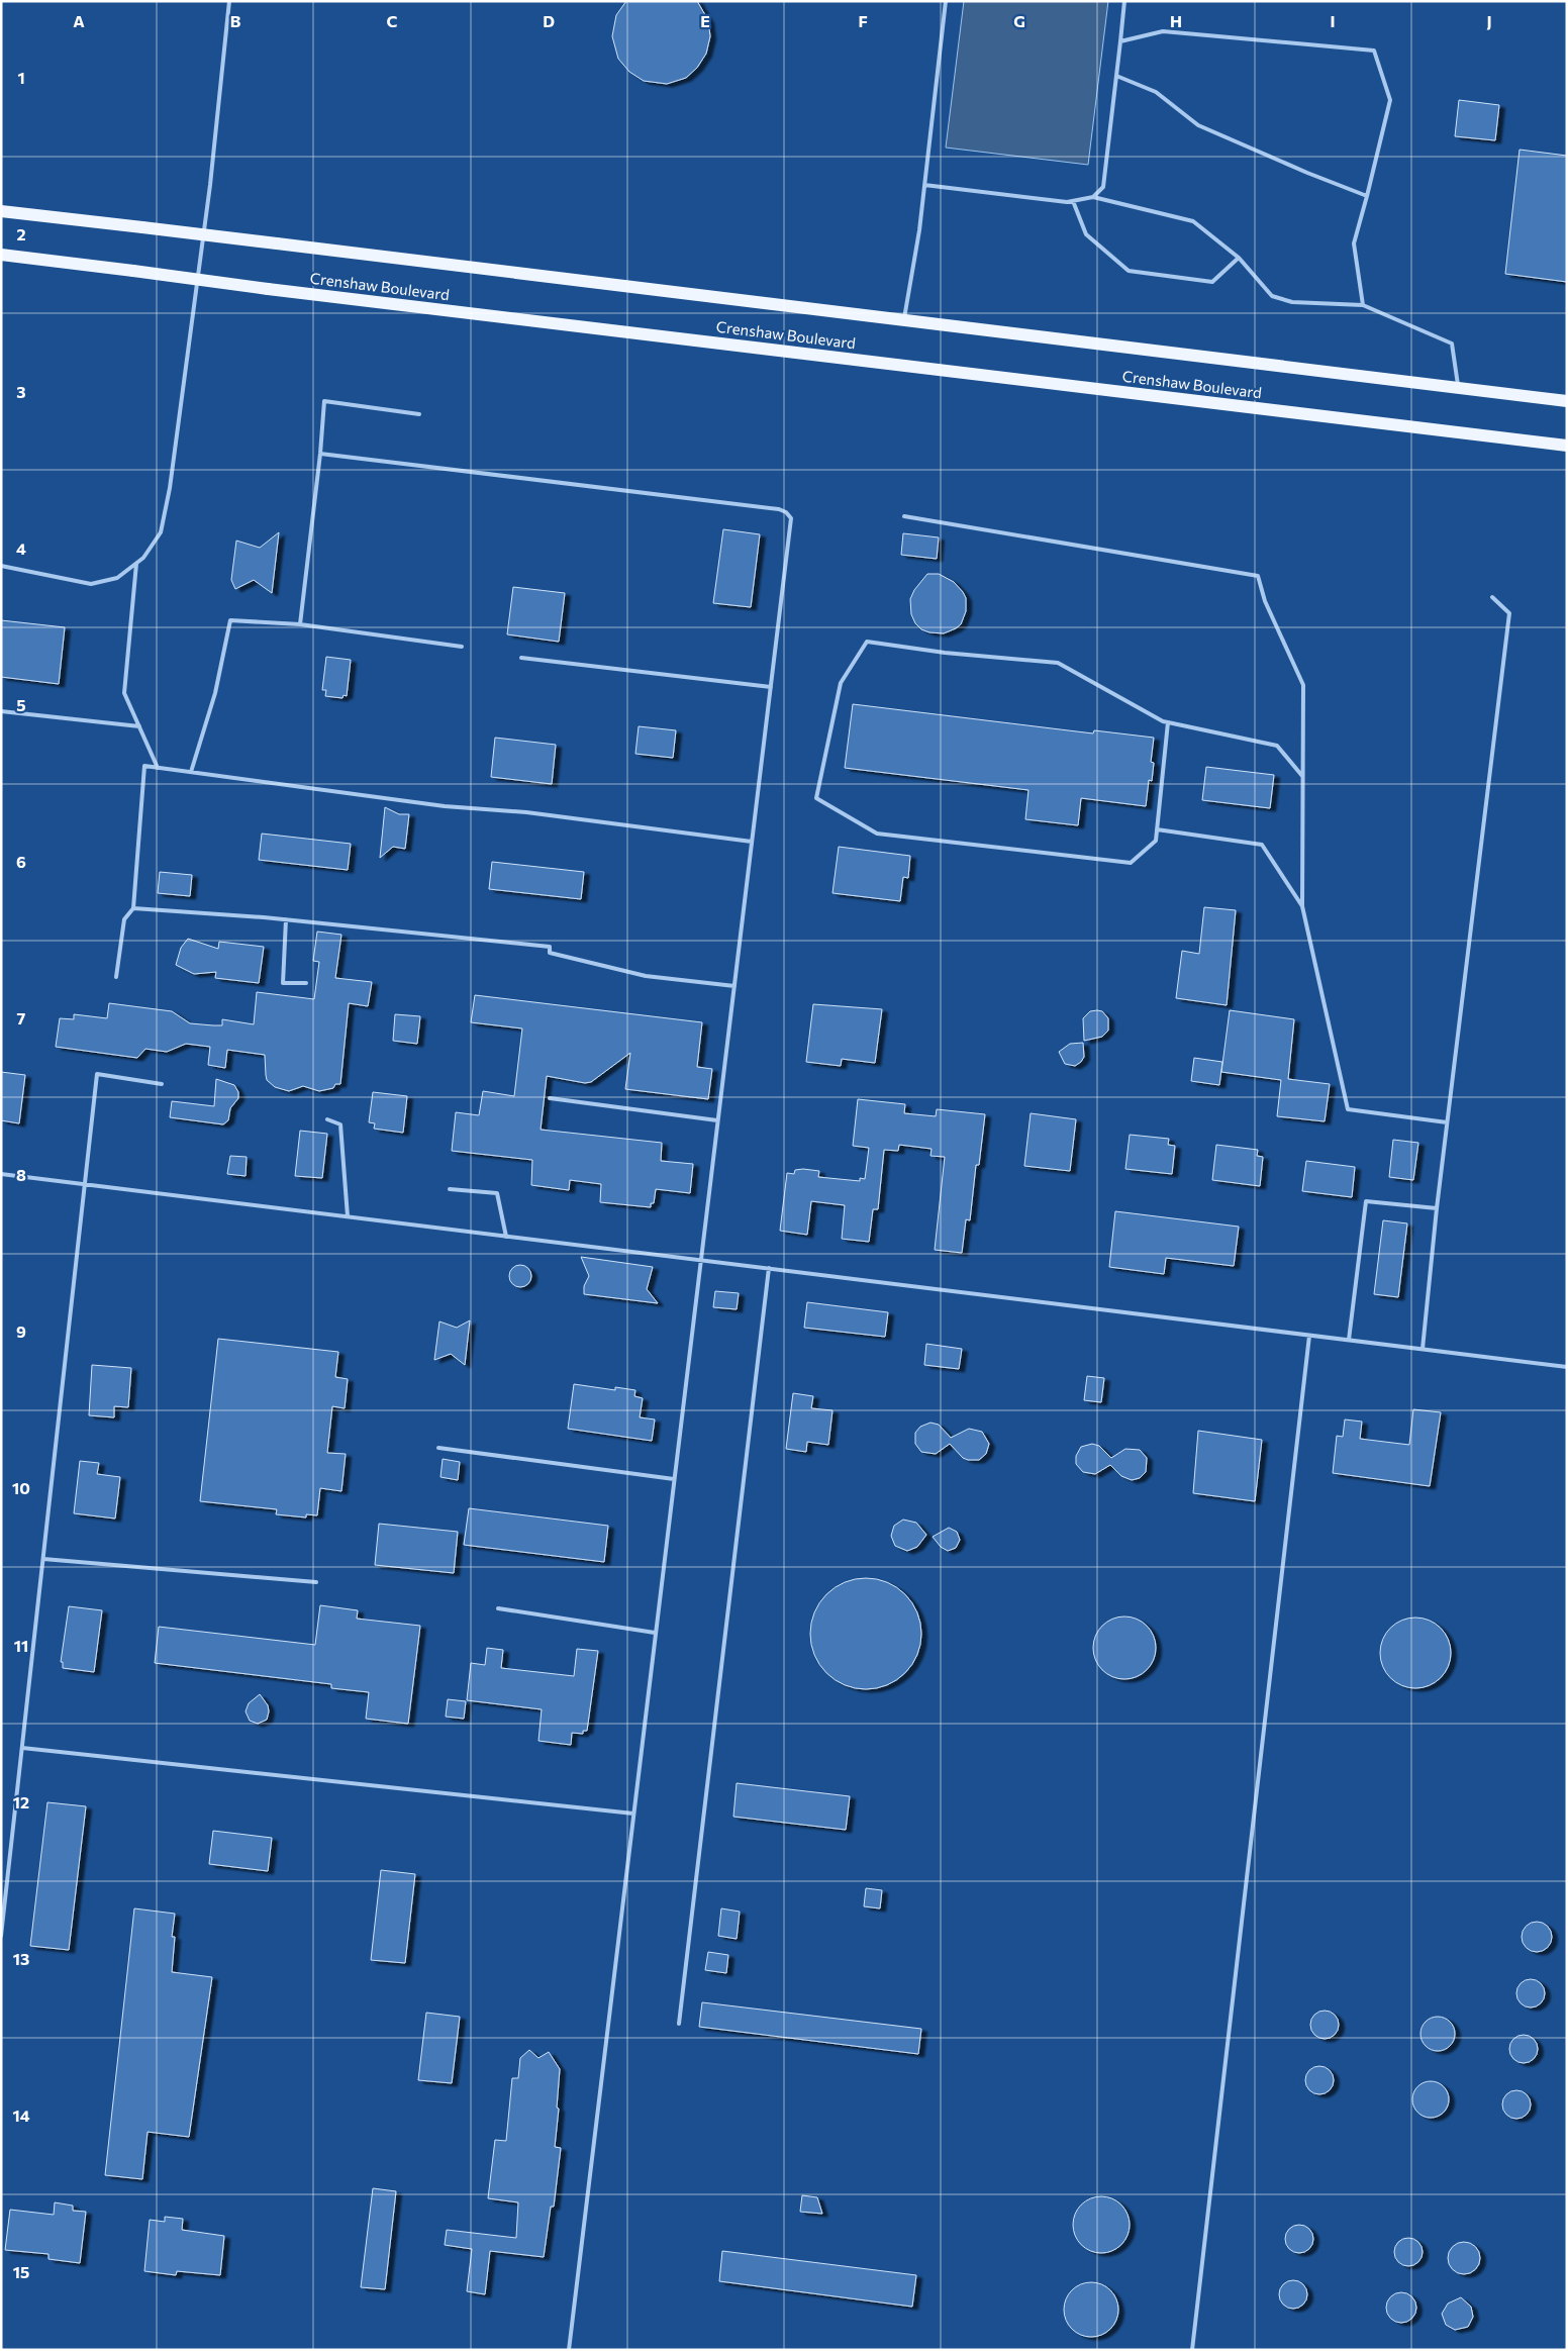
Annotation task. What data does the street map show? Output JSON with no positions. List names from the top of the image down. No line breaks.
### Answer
{"streets":{"main road":["Crenshaw Boulevard"]},"grid":{"columns":["A","B","C","D","E","F","G","H","I","J"],"rows":["1","2","3","4","5","6","7","8","9","10","11","12","13","14","15"]}}
